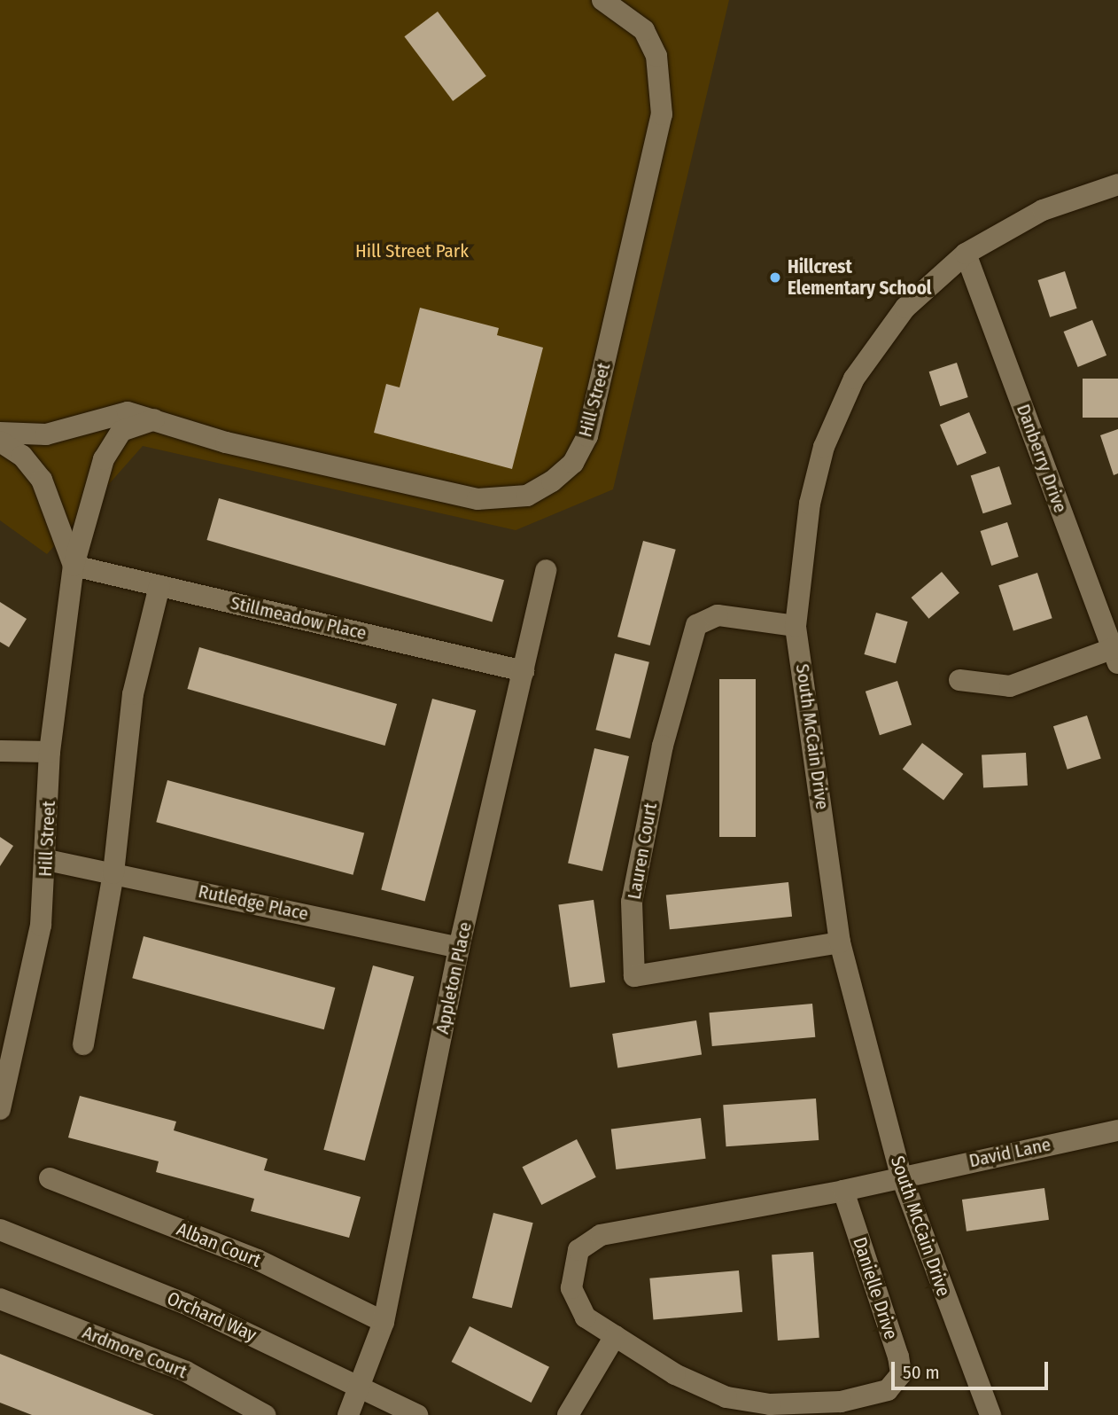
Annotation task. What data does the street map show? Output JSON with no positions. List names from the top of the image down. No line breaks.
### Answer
{"streets":{"street":["Hill Street","Danberry Drive","Stillmeadow Place","South McCain Drive","Lauren Court","Rutledge Place","Appleton Place","David Lane","Alban Court","Danielle Drive","Orchard Way","Ardmore Court"]},"crossings":[["Hill Street","Stillmeadow Place"],["Hill Street","Rutledge Place"],["Danberry Drive","South McCain Drive"],["Stillmeadow Place","Appleton Place"],["South McCain Drive","Lauren Court"],["South McCain Drive","David Lane"],["South McCain Drive","Danielle Drive"],["Rutledge Place","Appleton Place"],["Appleton Place","Alban Court"],["Appleton Place","Orchard Way"],["David Lane","Danielle Drive"]],"parks":["Hill Street Park"],"places":["Hillcrest Elementary School"],"scale_bar":"50 m"}
